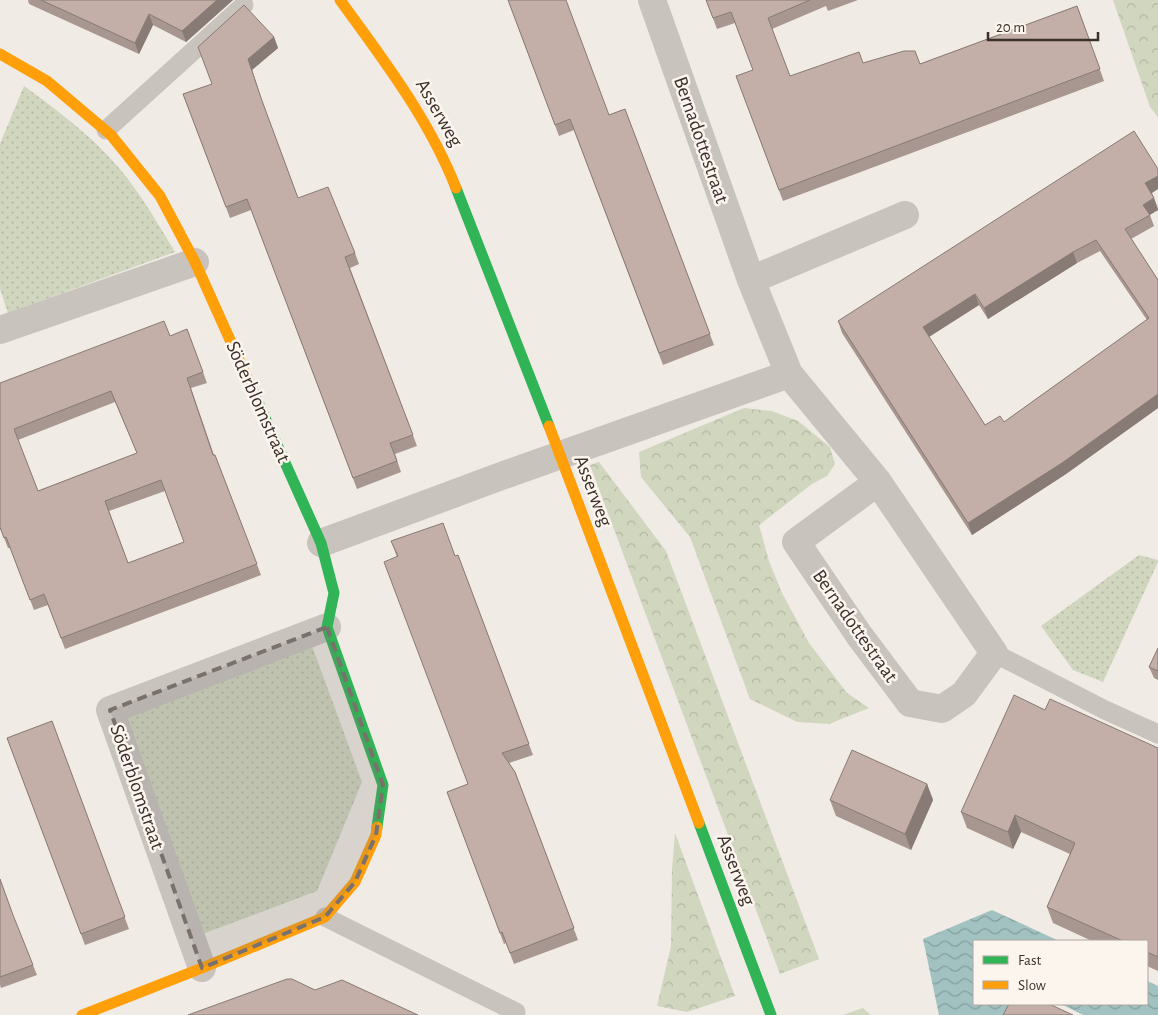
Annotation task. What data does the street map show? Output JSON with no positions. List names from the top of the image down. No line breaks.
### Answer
{"streets":{"street":["Asserweg","Bernadottestraat","Söderblomstraat"]},"legend":["Fast","Slow"],"scale_bar":"20 m"}
